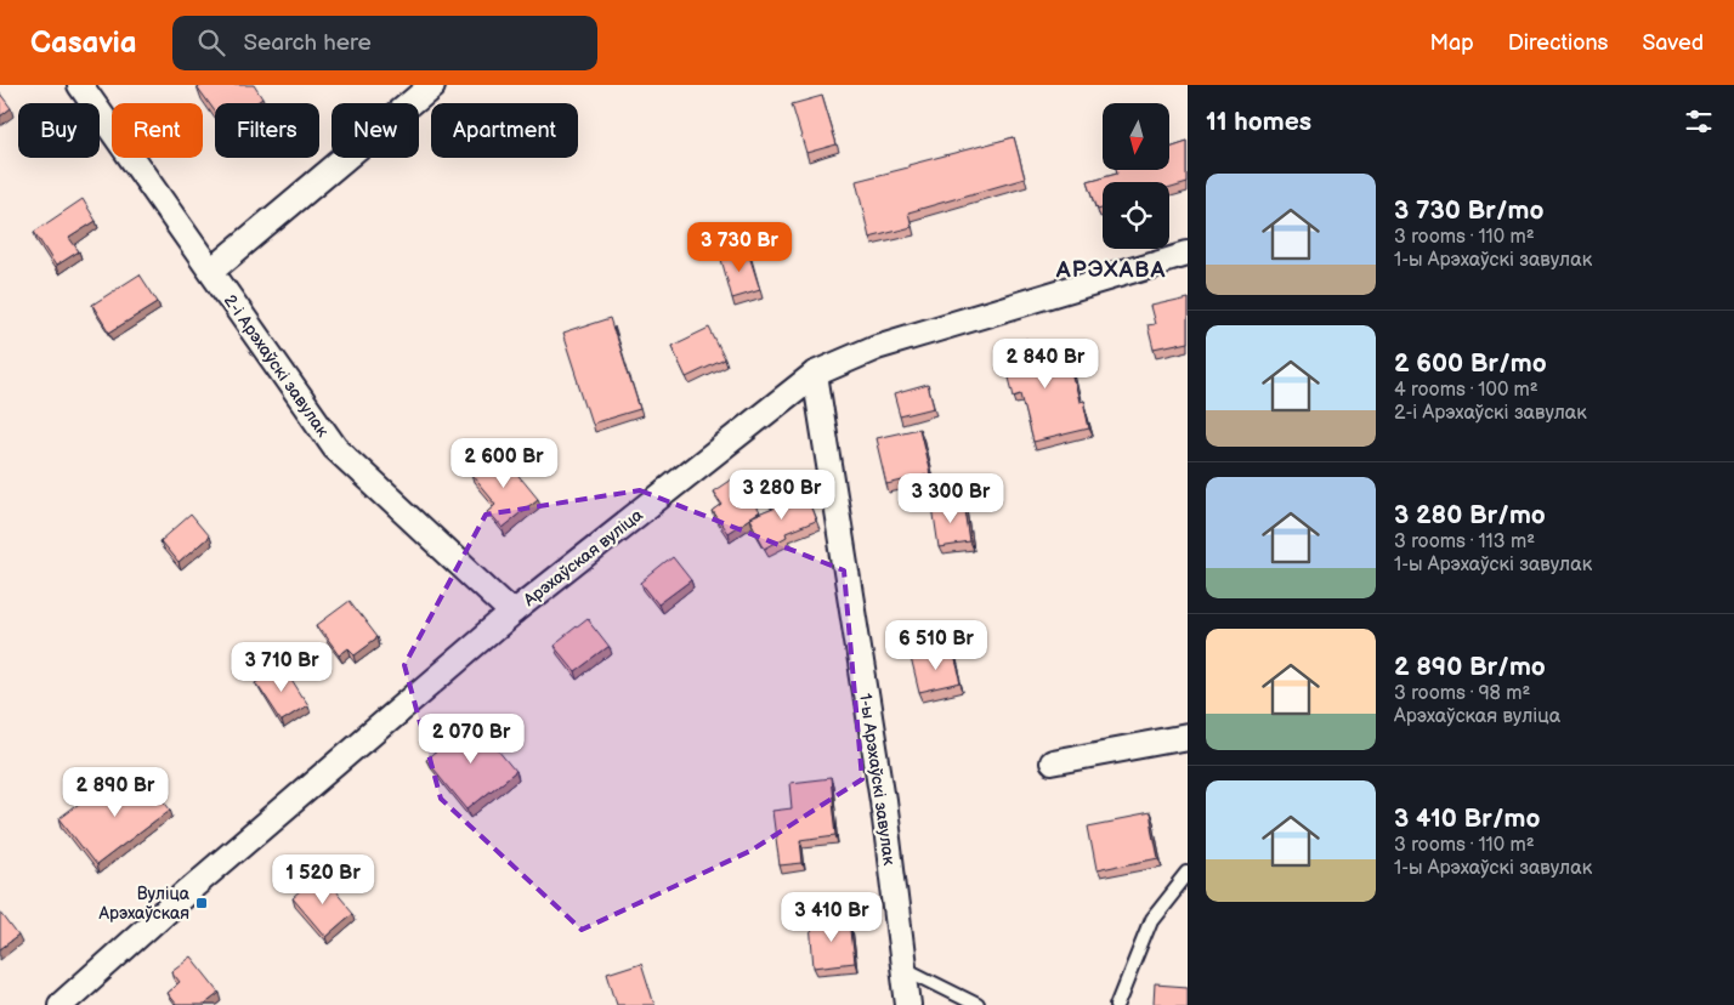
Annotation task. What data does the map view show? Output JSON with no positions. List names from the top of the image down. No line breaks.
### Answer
{"streets":{"street":["2-і Арэхаўскі завулак","Арэхаўская вуліца","1-ы Арэхаўскі завулак"]},"crossings":[["2-і Арэхаўскі завулак","Арэхаўская вуліца"],["Арэхаўская вуліца","1-ы Арэхаўскі завулак"]],"districts":["АРЭХАВА"],"places":{"transit":["Вуліца Арэхаўская"]},"north":"bottom","page":{"header":"Casavia","search":"Search here","nav":["Map","Directions","Saved"],"heading":"11 homes","chip":["Buy","Rent","Filters","New","Apartment"],"list":[{"name":"3 730 Br/mo","note":"3 rooms · 110 m² · 1-ы Арэхаўскі завулак"},{"name":"2 600 Br/mo","note":"4 rooms · 100 m² · 2-і Арэхаўскі завулак"},{"name":"3 280 Br/mo","note":"3 rooms · 113 m² · 1-ы Арэхаўскі завулак"},{"name":"2 890 Br/mo","note":"3 rooms · 98 m² · Арэхаўская вуліца"},{"name":"3 410 Br/mo","note":"3 rooms · 110 m² · 1-ы Арэхаўскі завулак"}],"price":["3 730 Br","2 840 Br","2 600 Br","3 280 Br","3 300 Br","6 510 Br","3 710 Br","2 070 Br","2 890 Br","1 520 Br","3 410 Br"]}}
